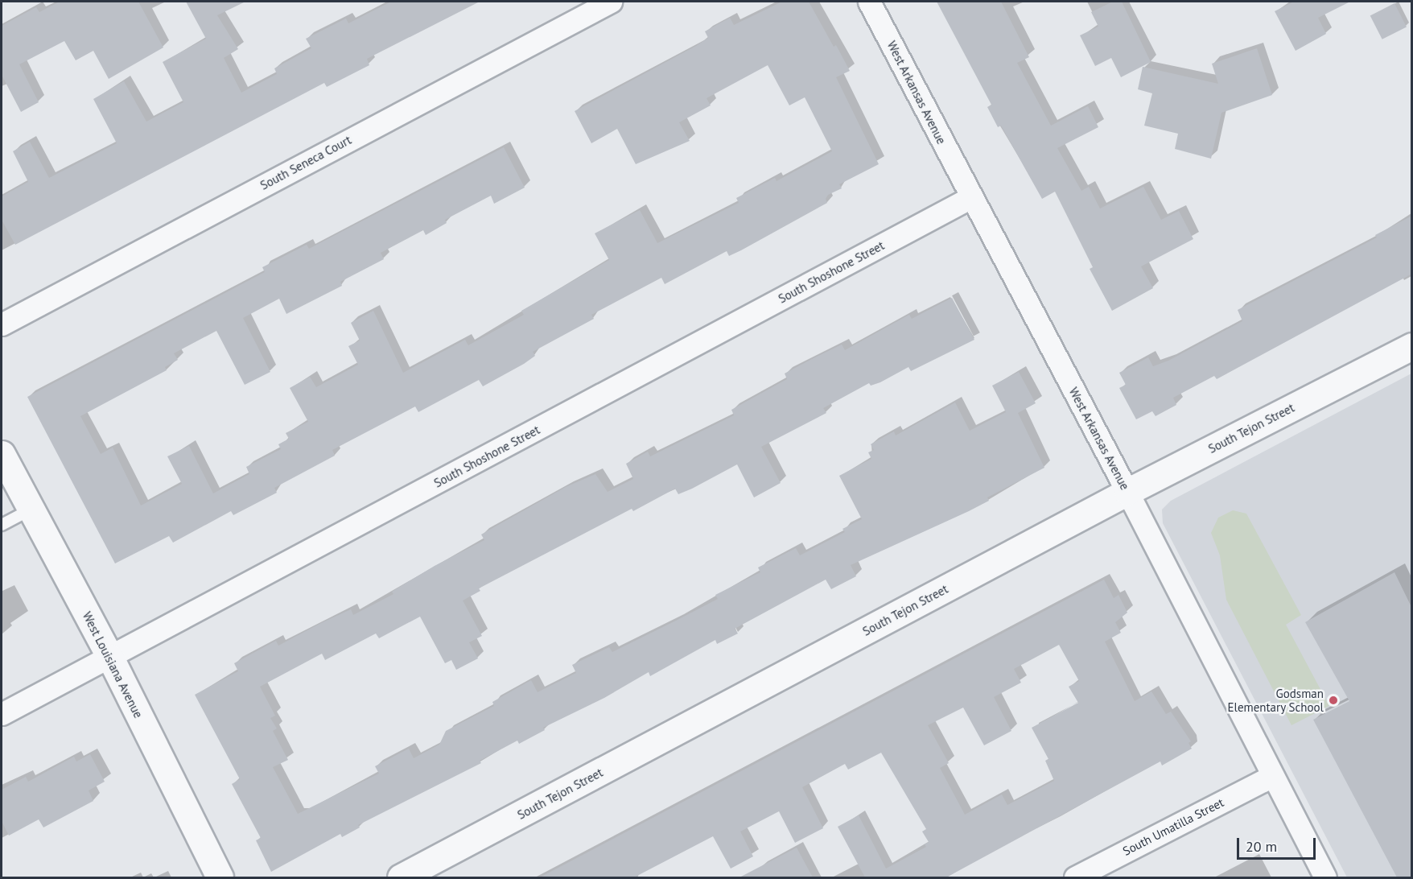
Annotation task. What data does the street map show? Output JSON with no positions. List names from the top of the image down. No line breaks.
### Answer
{"streets":{"street":["West Arkansas Avenue","South Seneca Court","South Shoshone Street","South Tejon Street","West Louisiana Avenue","South Umatilla Street"]},"crossings":[["West Arkansas Avenue","South Shoshone Street"],["West Arkansas Avenue","South Tejon Street"],["West Arkansas Avenue","South Umatilla Street"],["South Shoshone Street","West Louisiana Avenue"]],"places":["Godsman Elementary School"],"scale_bar":"20 m"}
